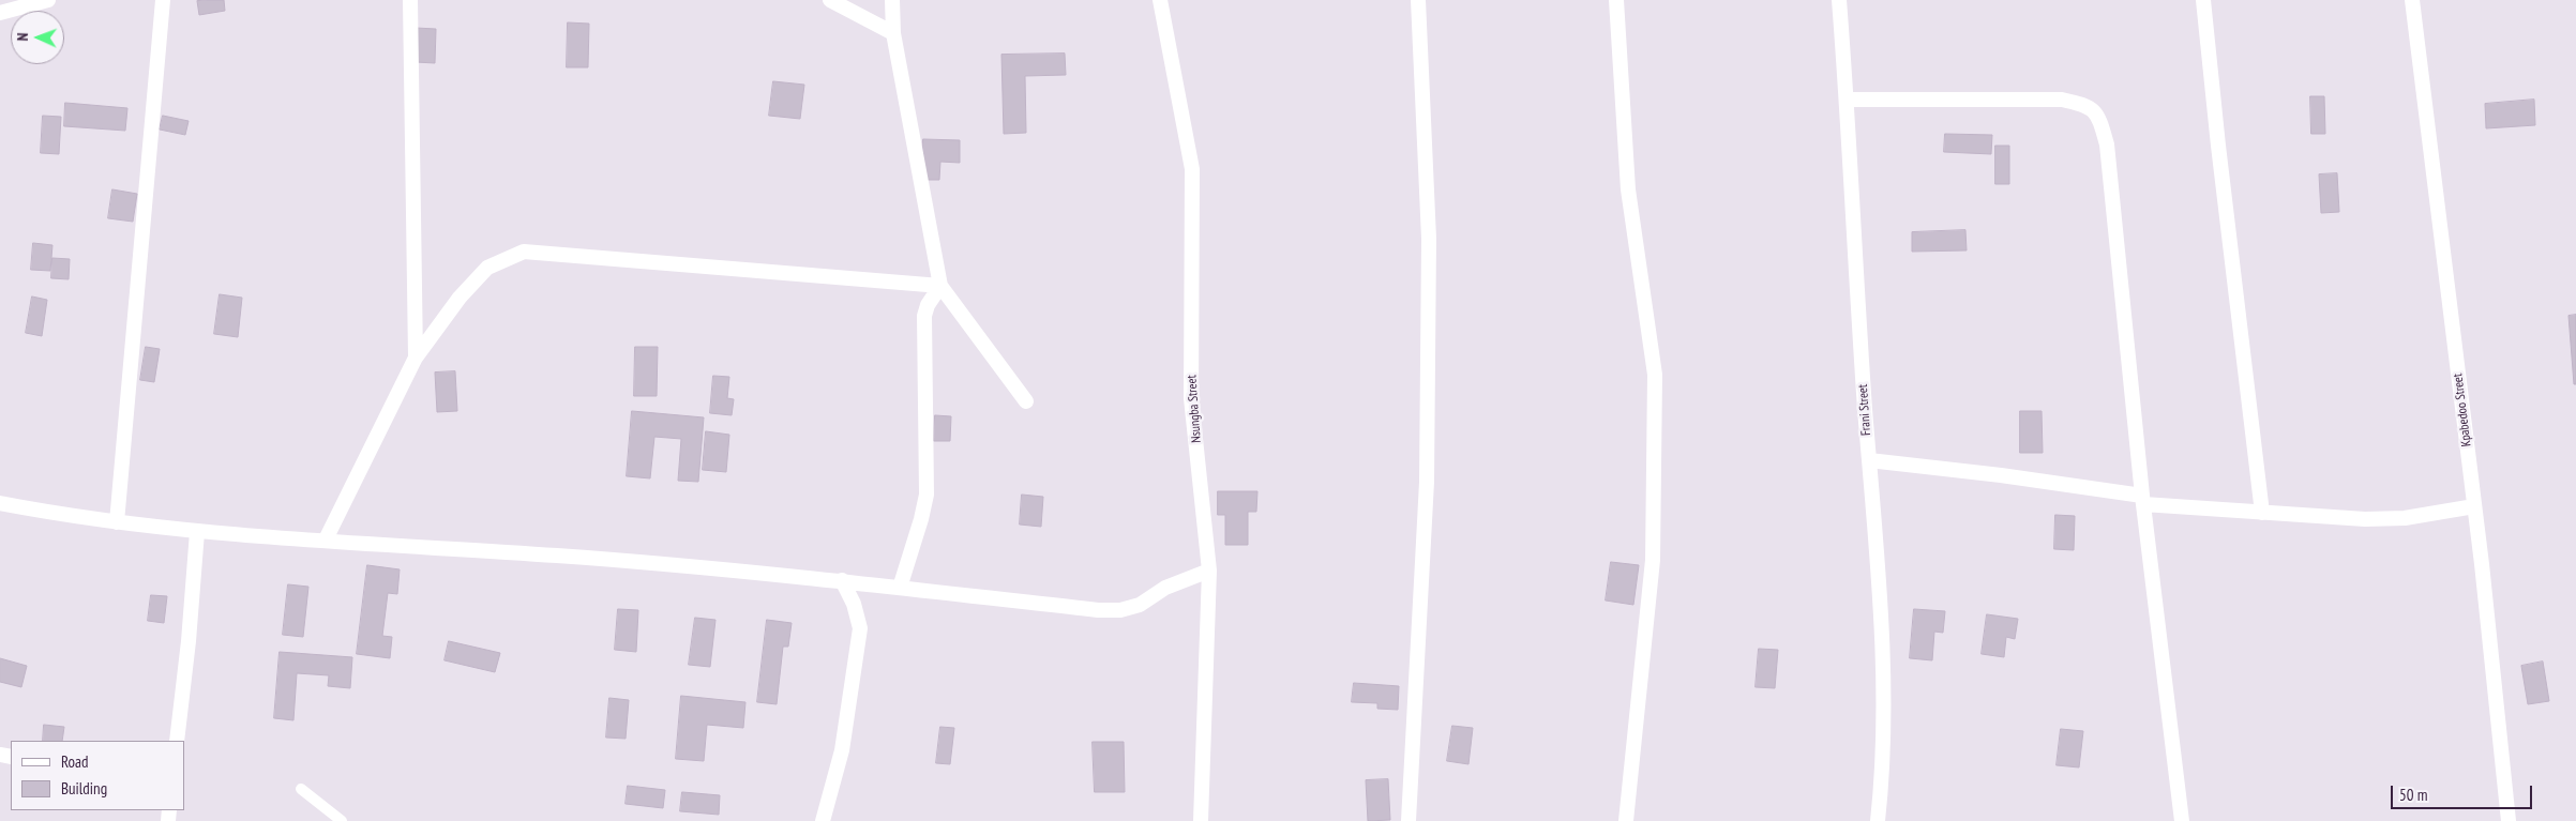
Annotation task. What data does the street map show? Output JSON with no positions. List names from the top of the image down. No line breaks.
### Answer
{"streets":{"street":["Nsungba Street","Frani Street","Kpabedoo Street"]},"legend":["Road","Building"],"scale_bar":"50 m","north":"left"}
